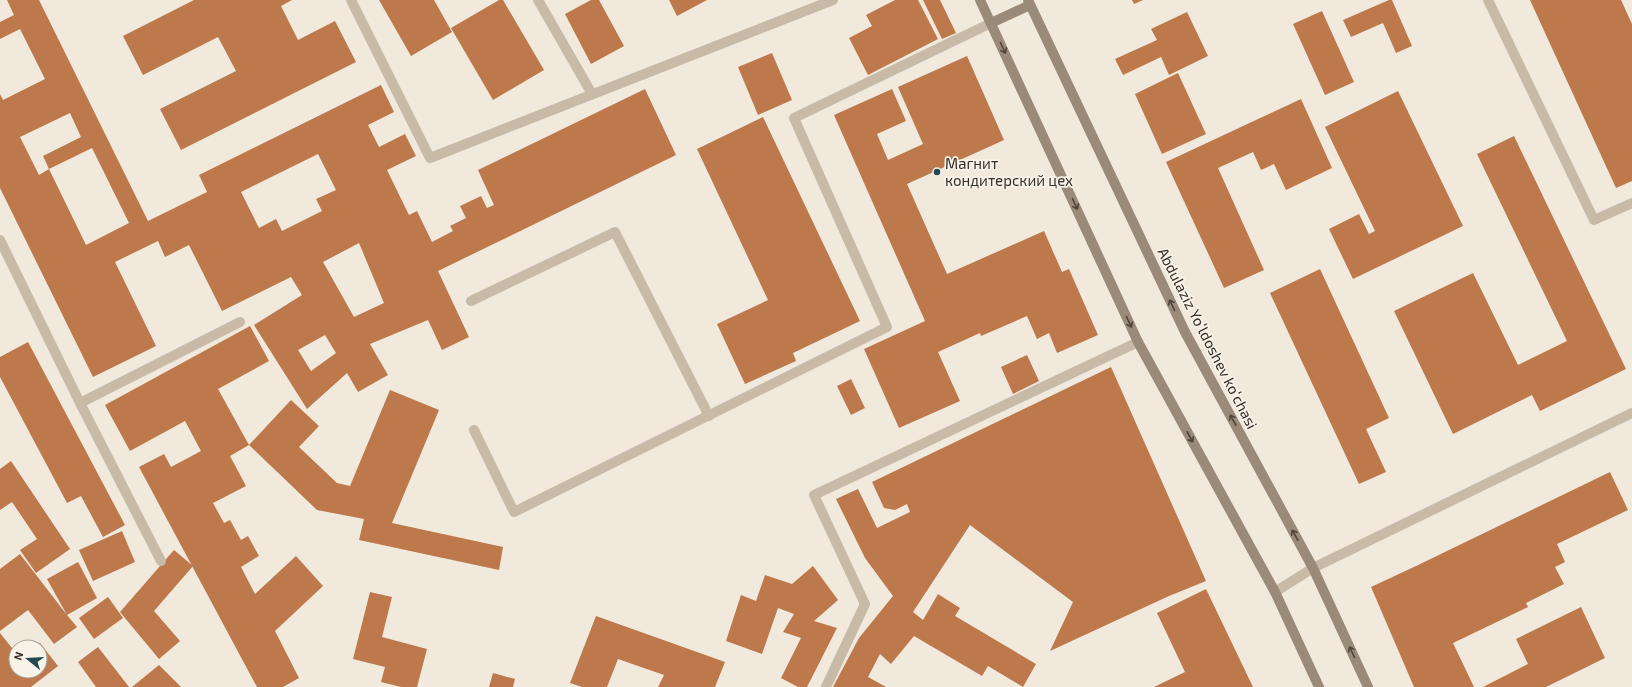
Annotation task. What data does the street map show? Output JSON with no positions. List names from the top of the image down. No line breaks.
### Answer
{"streets":{"main road":["Abdulaziz Yoʻldoshev koʻchasi"]},"places":["Магнит кондитерский цех"],"north":"left"}
